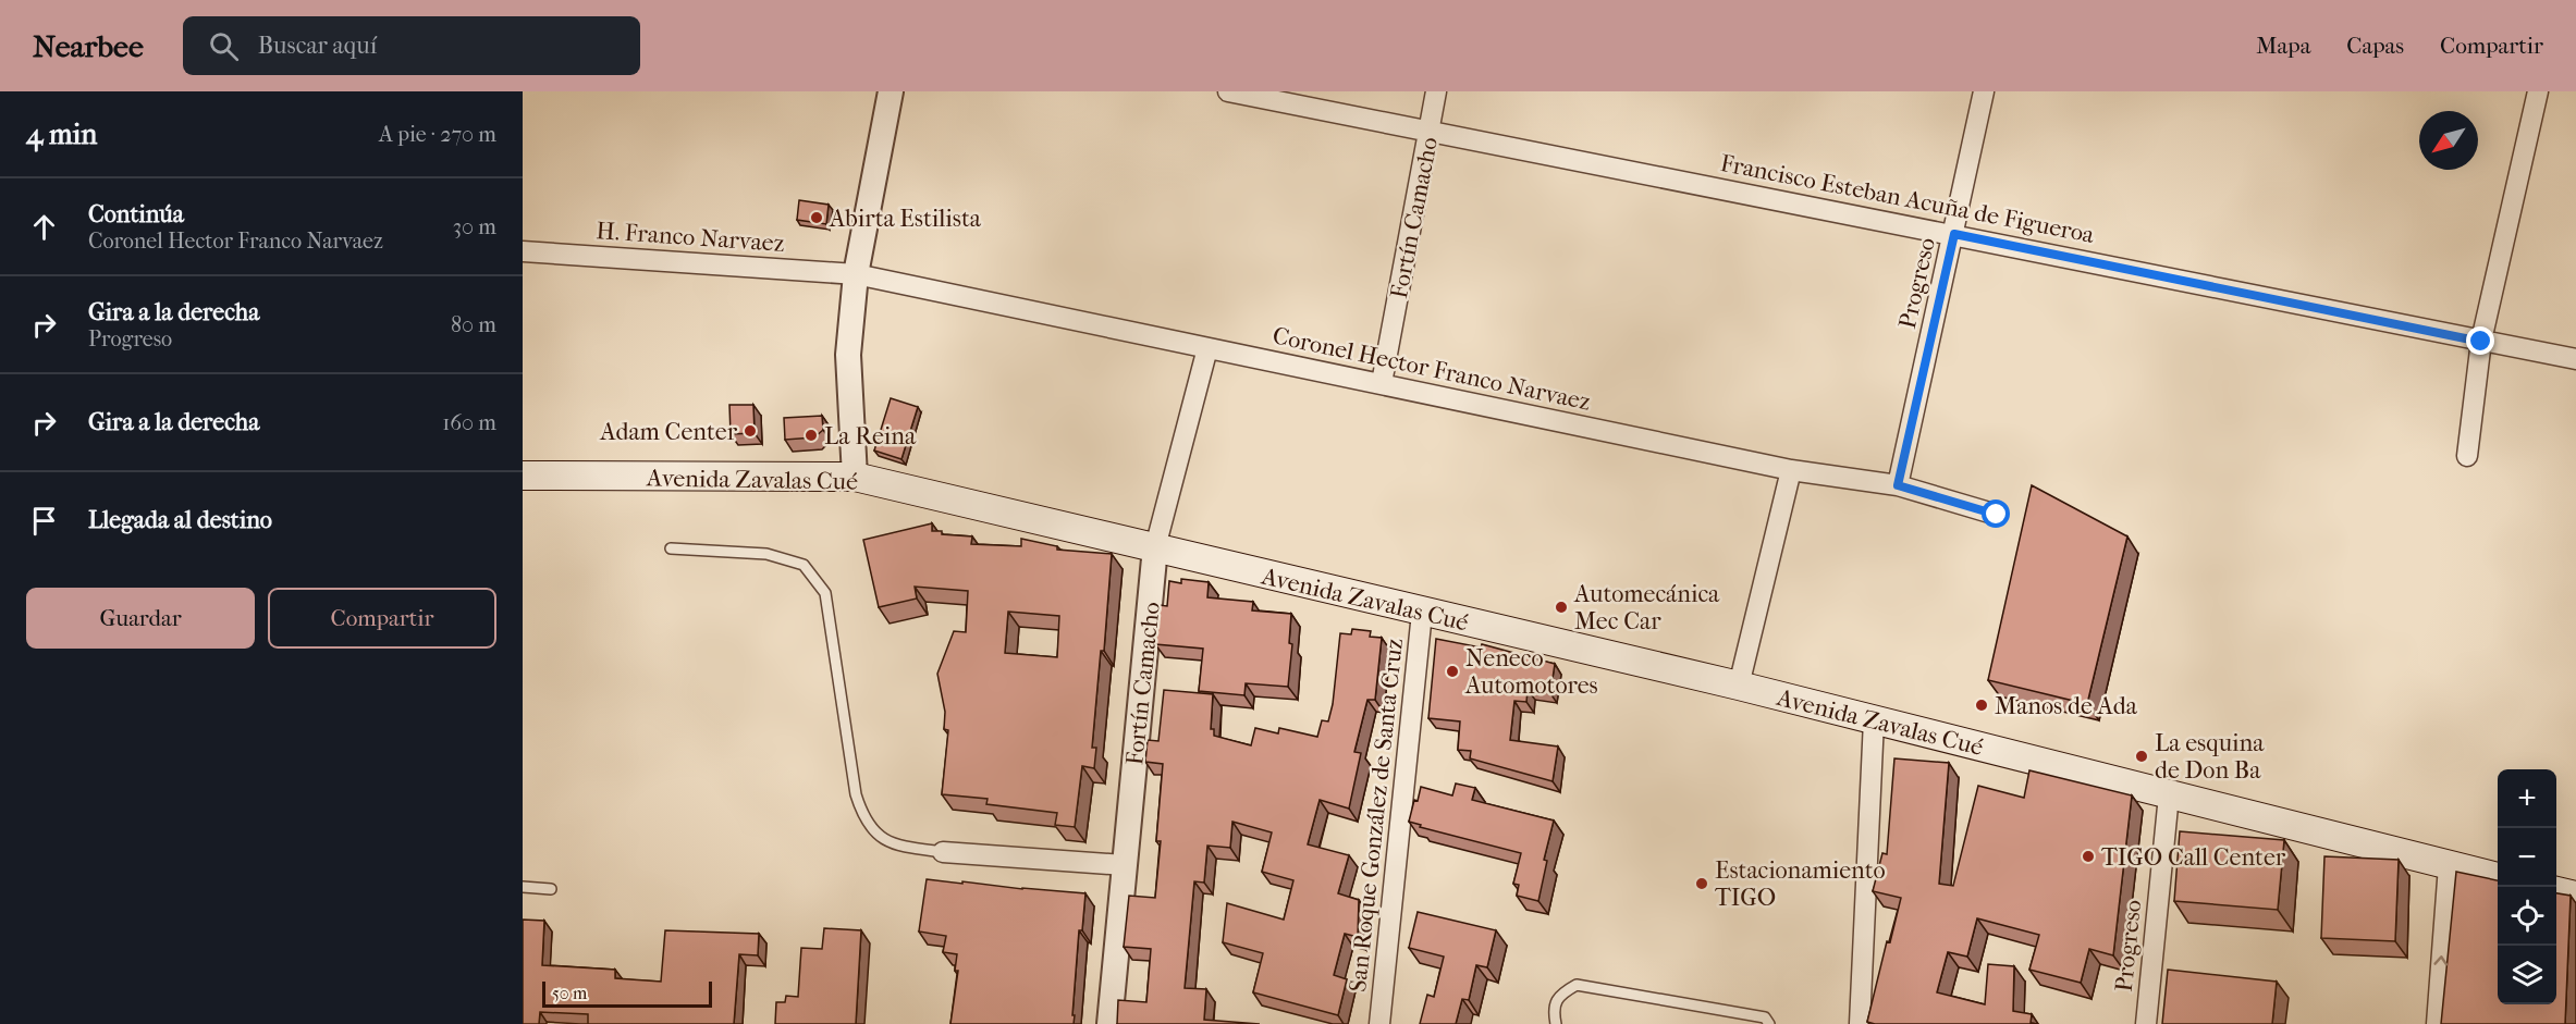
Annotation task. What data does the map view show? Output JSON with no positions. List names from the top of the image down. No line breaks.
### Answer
{"streets":{"main road":["Avenida Zavalas Cué"],"street":["Francisco Esteban Acuña de Figueroa","Fortín Camacho","H. Franco Narvaez","Progreso","Coronel Hector Franco Narvaez","San Roque González de Santa Cruz"]},"crossings":[["Francisco Esteban Acuña de Figueroa","Fortín Camacho"],["Francisco Esteban Acuña de Figueroa","Progreso"],["Fortín Camacho","Coronel Hector Franco Narvaez"],["Fortín Camacho","Avenida Zavalas Cué"],["H. Franco Narvaez","Coronel Hector Franco Narvaez"],["Progreso","Coronel Hector Franco Narvaez"],["Progreso","Avenida Zavalas Cué"],["Avenida Zavalas Cué","San Roque González de Santa Cruz"]],"places":["Abirta Estilista","Adam Center","La Reina","Automecánica Mec Car","Neneco Automotores","Manos de Ada","La esquina de Don Ba","TIGO Call Center","Estacionamiento TIGO"],"scale_bar":"50 m","north":"bottom left","page":{"header":"Nearbee","search":"Buscar aquí","nav":["Mapa","Capas","Compartir"],"heading":["4 min","A pie · 270 m"],"list":[["Continúa","Coronel Hector Franco Narvaez","30 m"],["Gira a la derecha","Progreso","80 m"],["Gira a la derecha","160 m"],"Llegada al destino"],"buttons":["Guardar","Compartir"],"map_buttons":["+","−"],"scale":"50 m"}}
